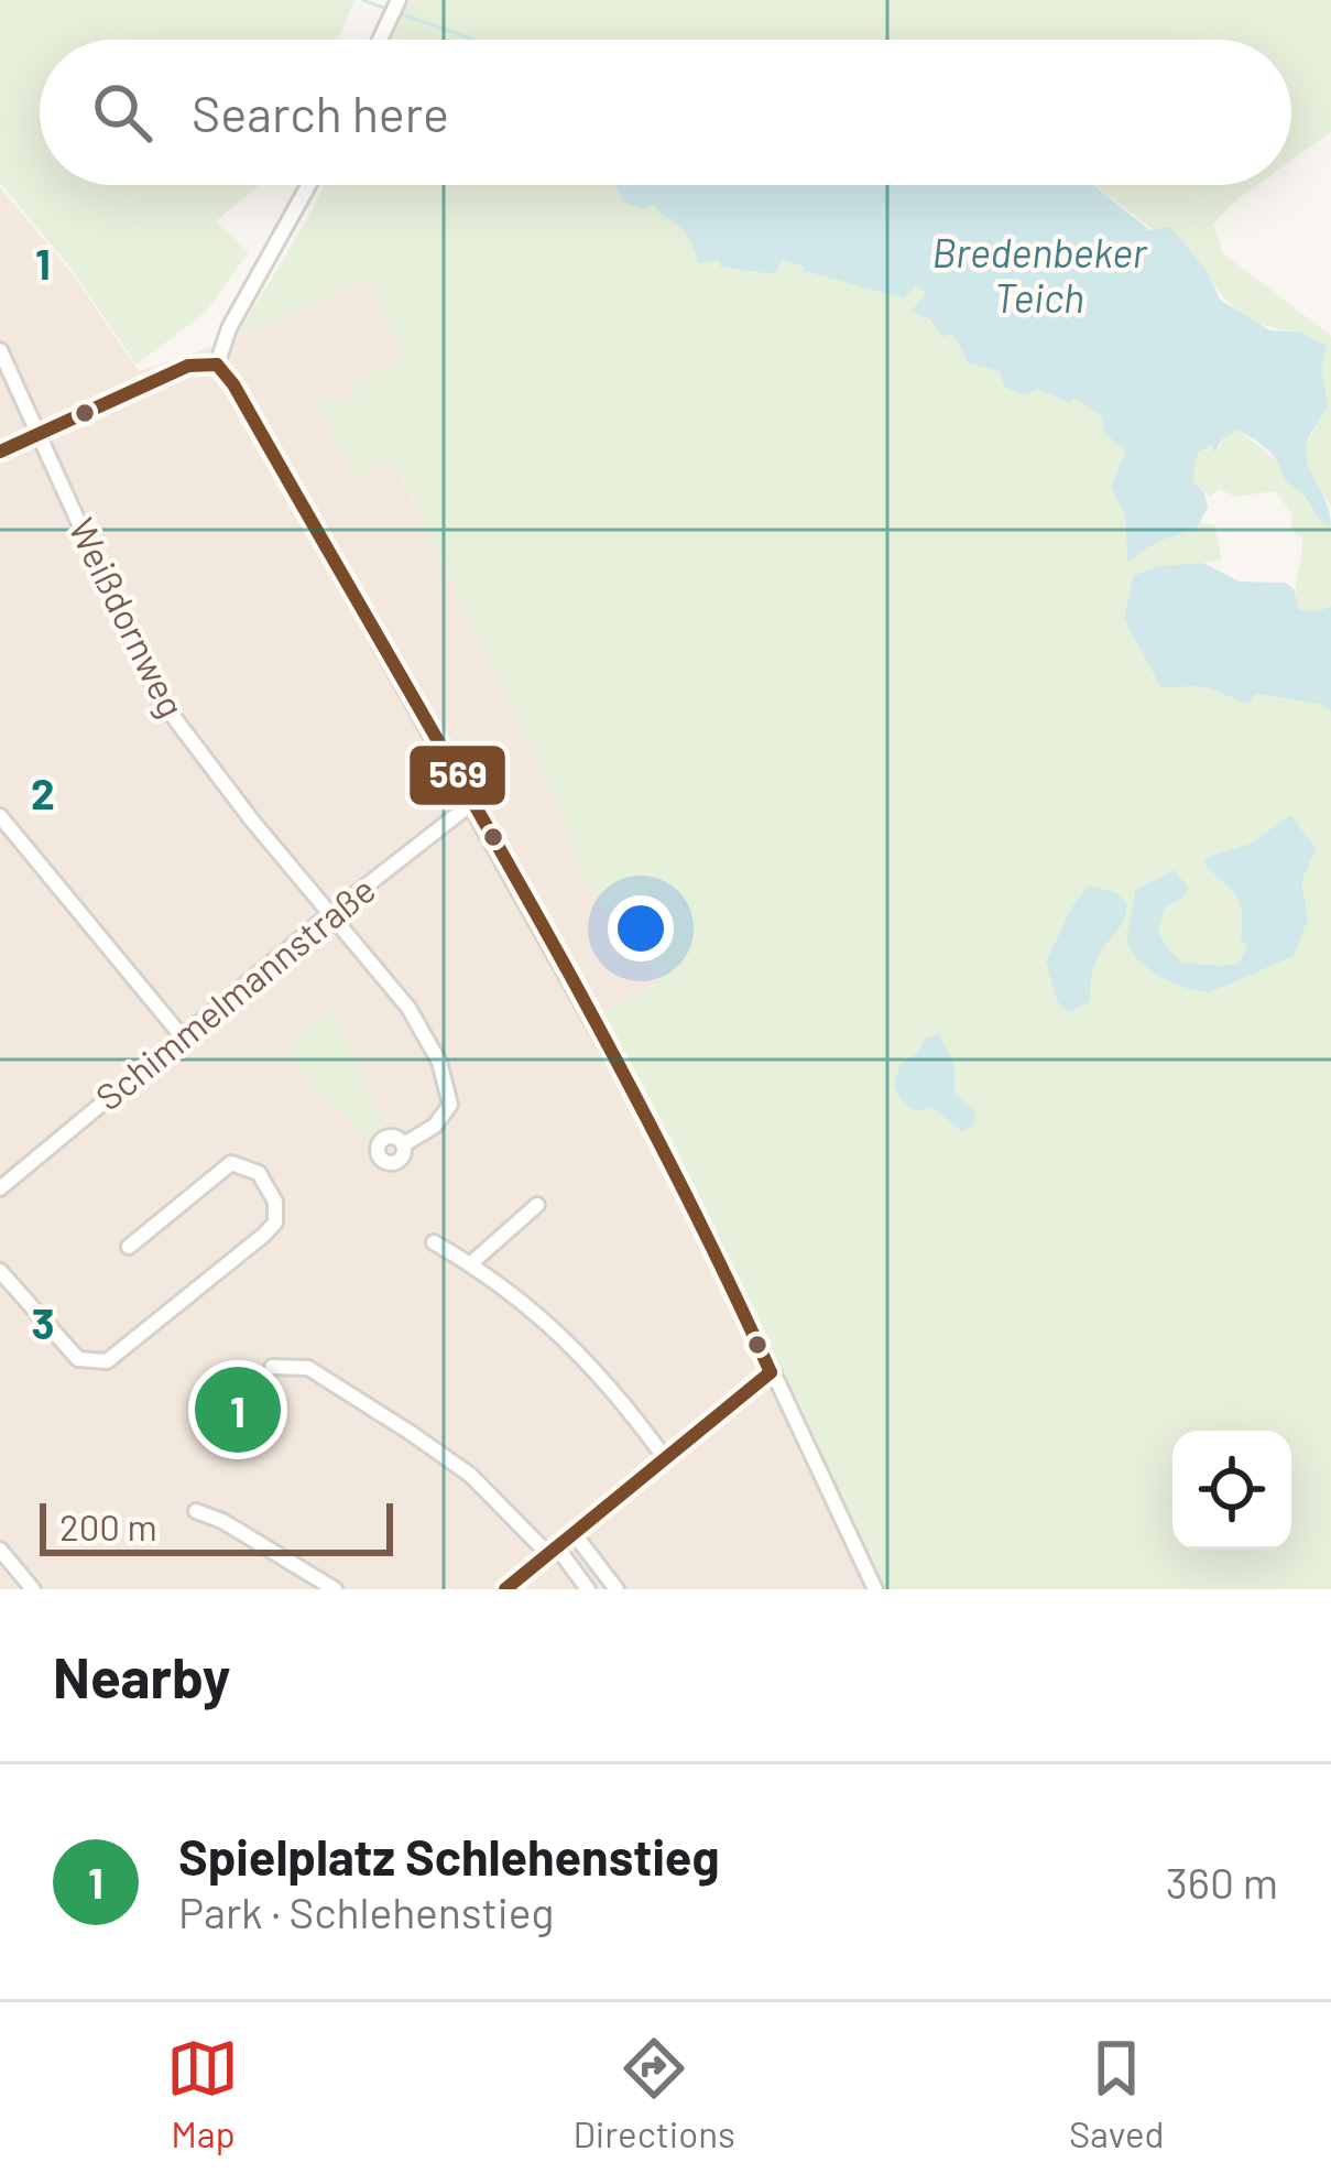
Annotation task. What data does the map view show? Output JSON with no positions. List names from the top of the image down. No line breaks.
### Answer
{"streets":{"street":["Weißdornweg","Schimmelmannstraße"]},"crossings":[["Weißdornweg","Schimmelmannstraße"]],"water":["Bredenbeker Teich"],"lines":["transit line 569"],"scale_bar":"200 m","page":{"search":"Search here","pins":"1","scale":"200 m","heading":"Nearby","list":[{"mark":"1","name":"Spielplatz Schlehenstieg","note":"Park · Schlehenstieg","value":"360 m"}],"nav":["Map","Directions","Saved"]},"grid":{"rows":["1","2","3"]}}
